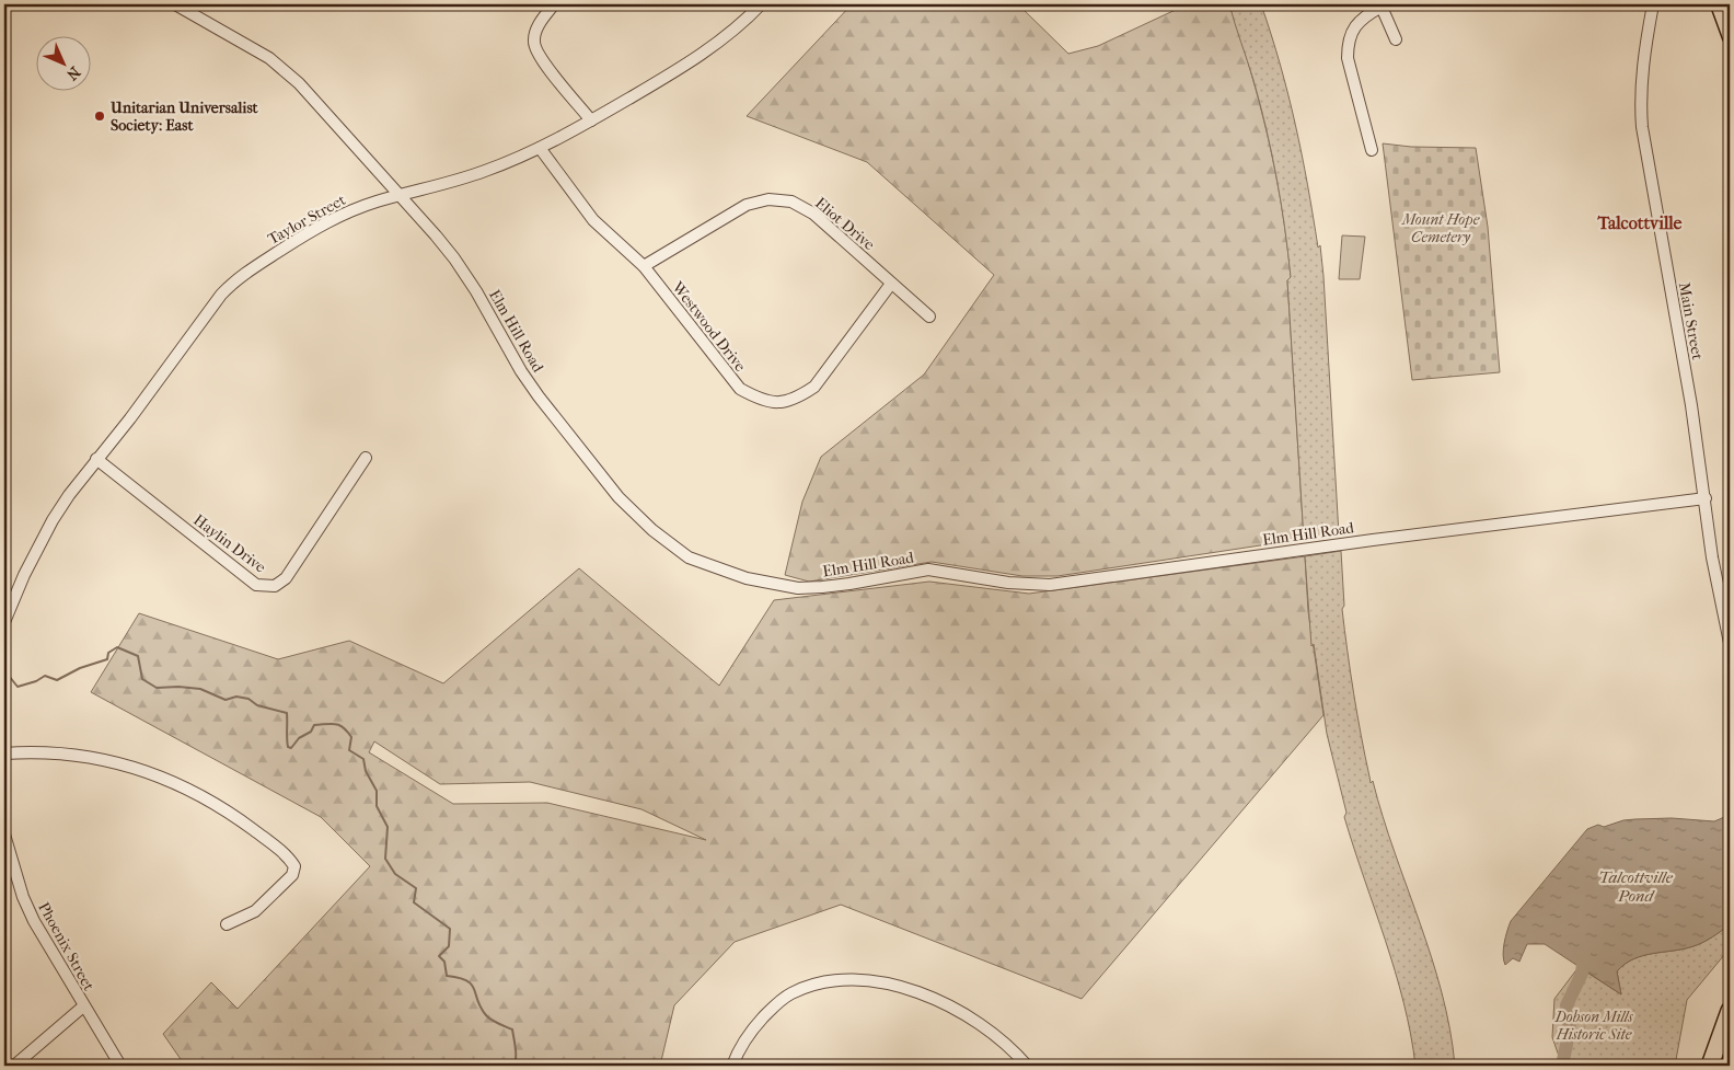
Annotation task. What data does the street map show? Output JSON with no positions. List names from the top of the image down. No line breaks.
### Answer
{"streets":{"street":["Taylor Street","Eliot Drive","Main Street","Westwood Drive","Elm Hill Road","Haylin Drive","Phoenix Street"]},"crossings":[["Taylor Street","Westwood Drive"],["Taylor Street","Elm Hill Road"],["Taylor Street","Haylin Drive"],["Eliot Drive","Westwood Drive"],["Main Street","Elm Hill Road"]],"districts":["Talcottville"],"water":["Talcottville Pond"],"parks":["Mount Hope Cemetery","Dobson Mills Historic Site"],"places":["Unitarian Universalist Society: East"],"north":"bottom right"}
